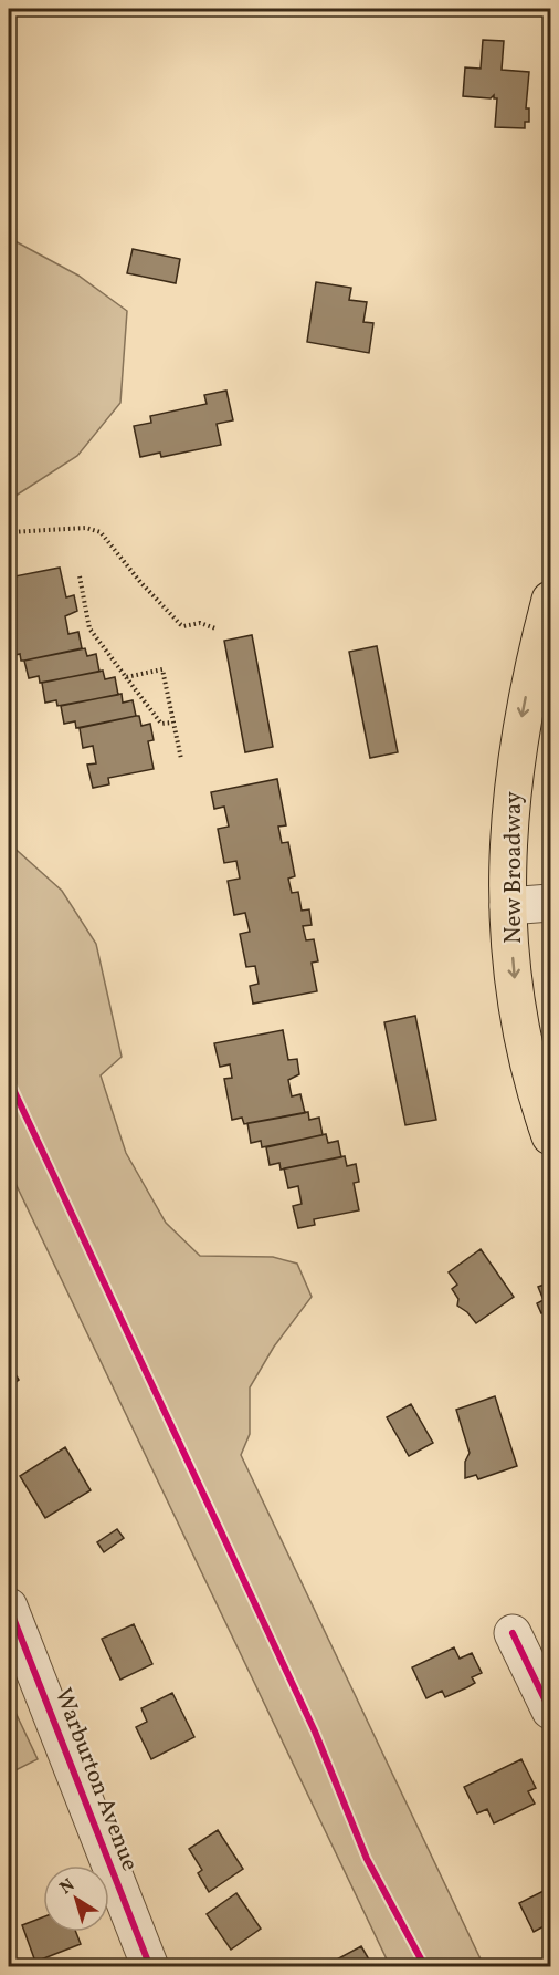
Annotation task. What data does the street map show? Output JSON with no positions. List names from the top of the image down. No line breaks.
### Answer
{"streets":{"main road":["New Broadway"],"street":["Warburton Avenue"]},"one_way":["New Broadway"],"north":"top left"}
